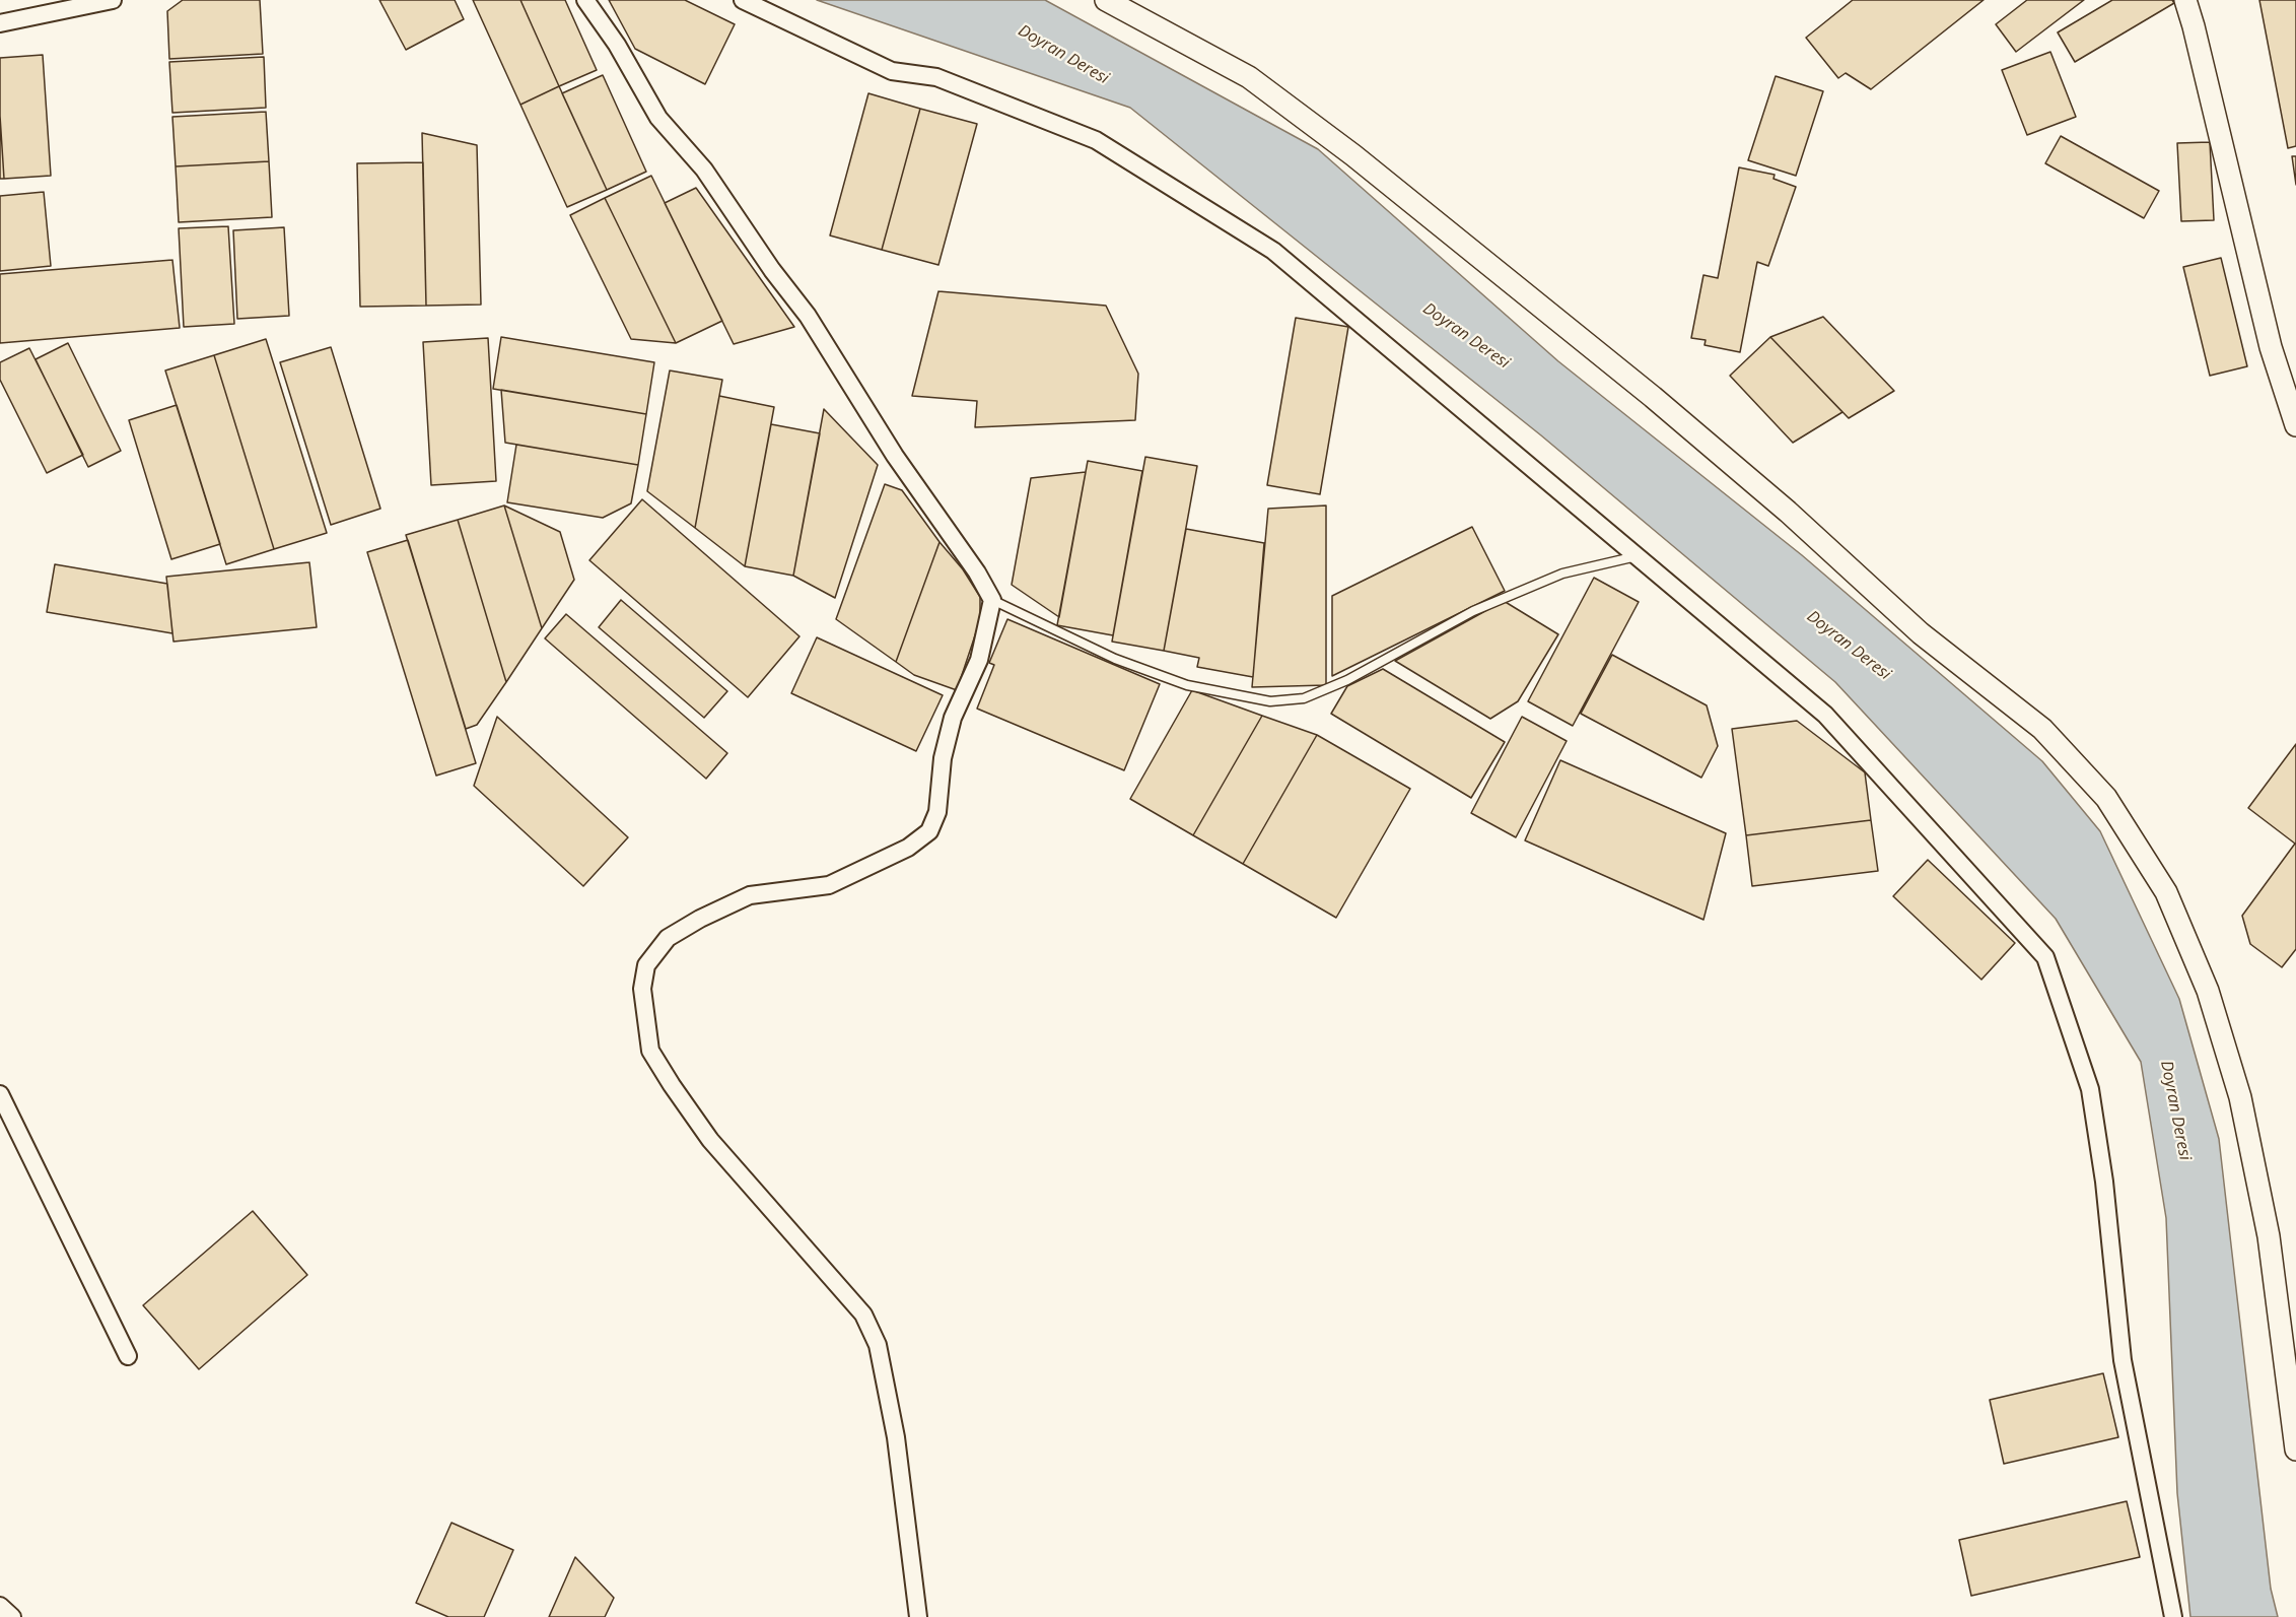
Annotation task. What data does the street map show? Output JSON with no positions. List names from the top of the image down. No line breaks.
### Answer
{"water":["Doyran Deresi"]}
